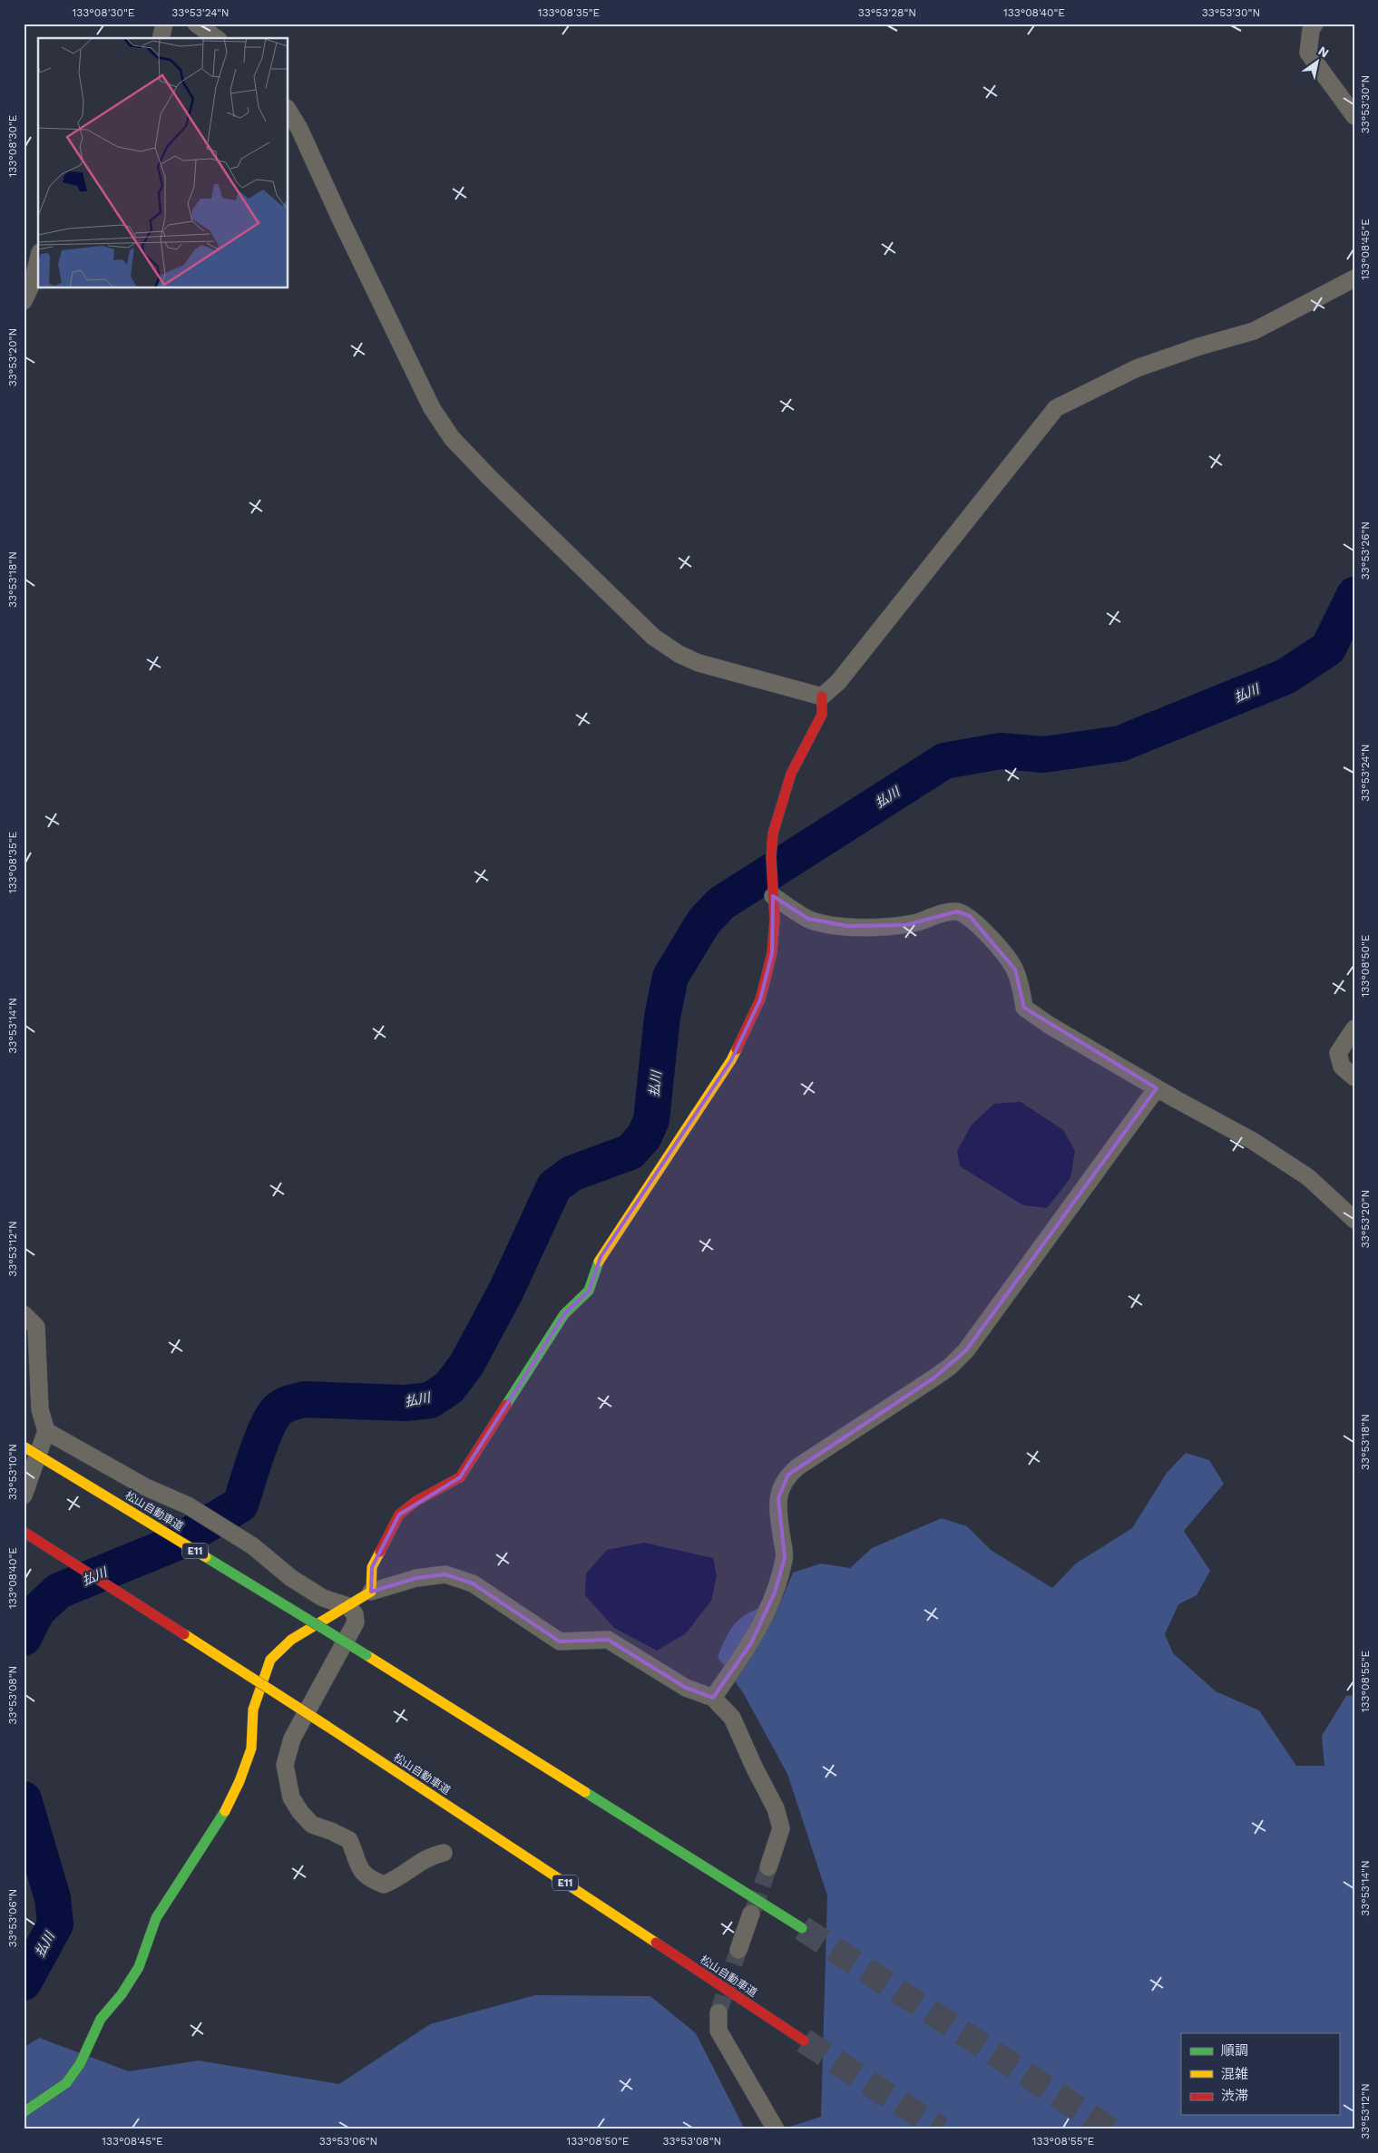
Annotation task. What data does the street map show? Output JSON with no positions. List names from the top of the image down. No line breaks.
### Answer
{"streets":{"main road":["松山自動車道","E11"]},"water":["払川"],"legend":["順調","混雑","渋滞"],"north":"top right","coordinates":["133°08'30\"E","33°53'24\"N","133°08'35\"E","33°53'28\"N","133°08'40\"E","33°53'30\"N","133°08'45\"E","33°53'20\"N","33°53'26\"N","33°53'18\"N","133°08'50\"E","33°53'14\"N","33°53'12\"N","33°53'10\"N","133°08'55\"E","33°53'08\"N","33°53'06\"N"]}
